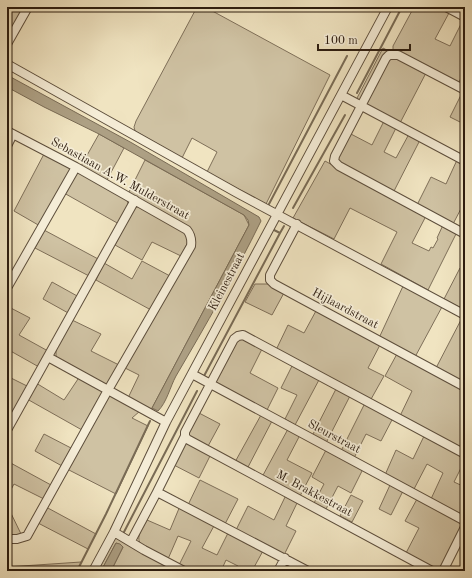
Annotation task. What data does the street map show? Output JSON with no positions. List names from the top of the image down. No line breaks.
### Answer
{"streets":{"street":["Sebastiaan A.W. Mulderstraat","Kleinestraat","Hijlaardstraat","Sleurstraat","M. Brakkestraat"]},"crossings":[["Kleinestraat","Sleurstraat"]],"scale_bar":"100 m"}
